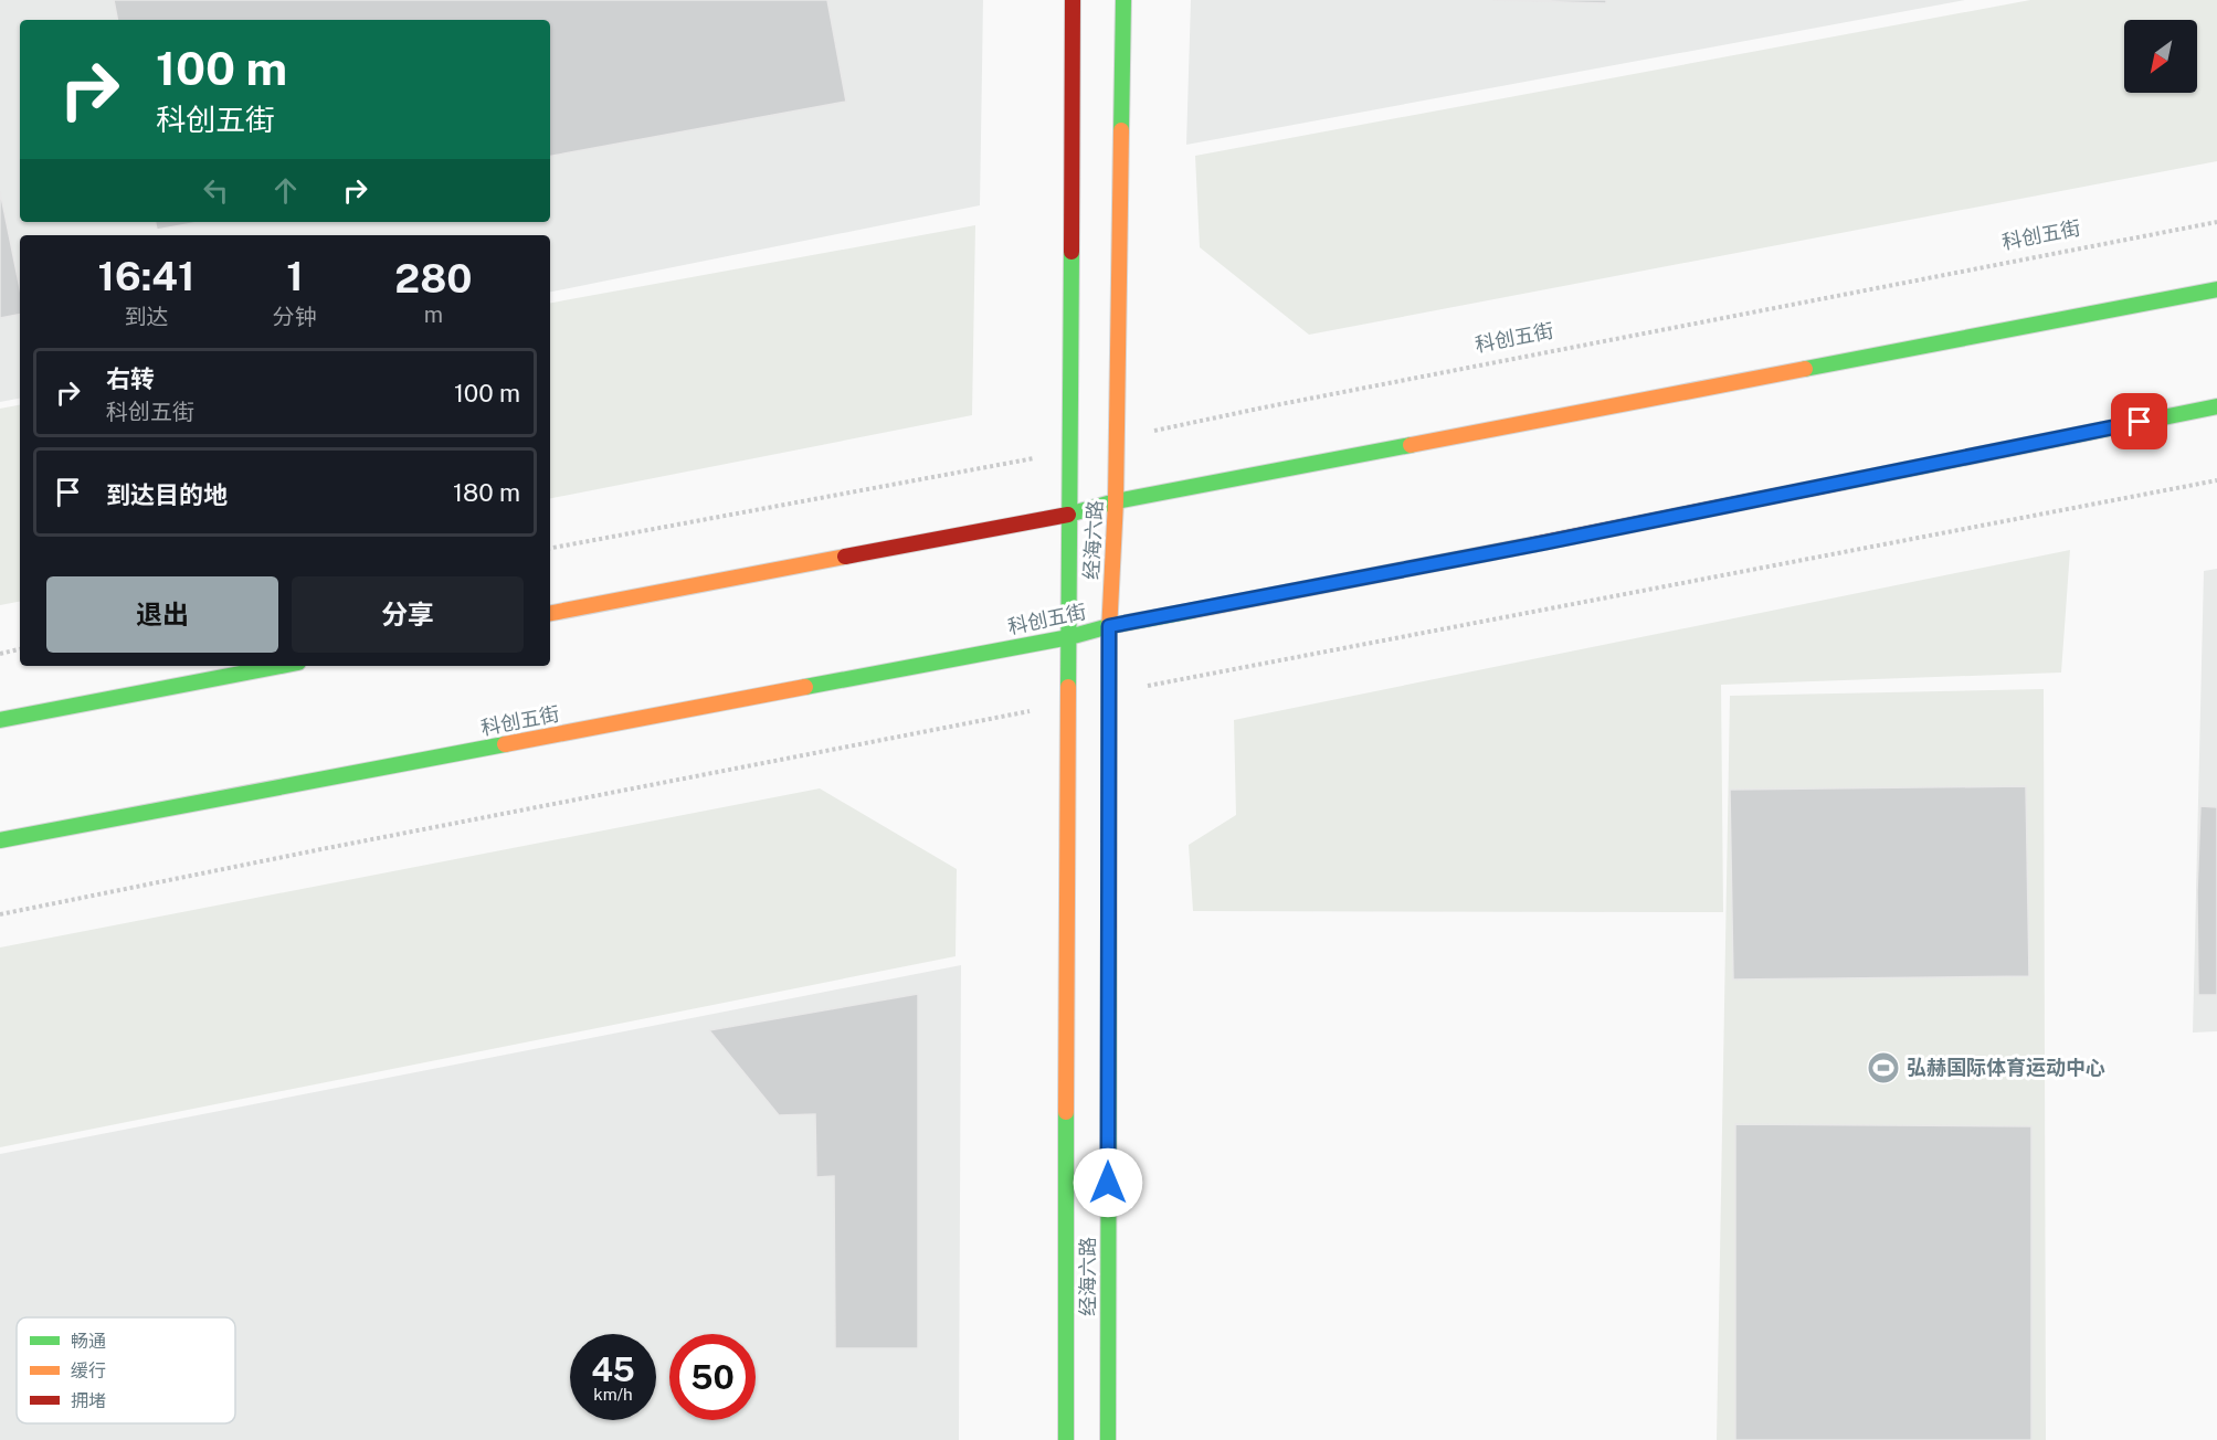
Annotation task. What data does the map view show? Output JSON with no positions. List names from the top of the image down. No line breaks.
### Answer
{"streets":{"main road":["科创五街","经海六路"]},"crossings":[["科创五街","经海六路"]],"places":{"sports":["弘赫国际体育运动中心"]},"legend":["畅通","缓行","拥堵"],"north":"bottom left","page":{"turn":["100 m","科创五街"],"eta":["16:41","到达","1","分钟","280","m"],"list":[{"name":"右转","note":"科创五街","value":"100 m"},{"name":"到达目的地","value":"180 m"}],"buttons":["退出","分享"],"speed":"45 km/h","limit":"50"}}
